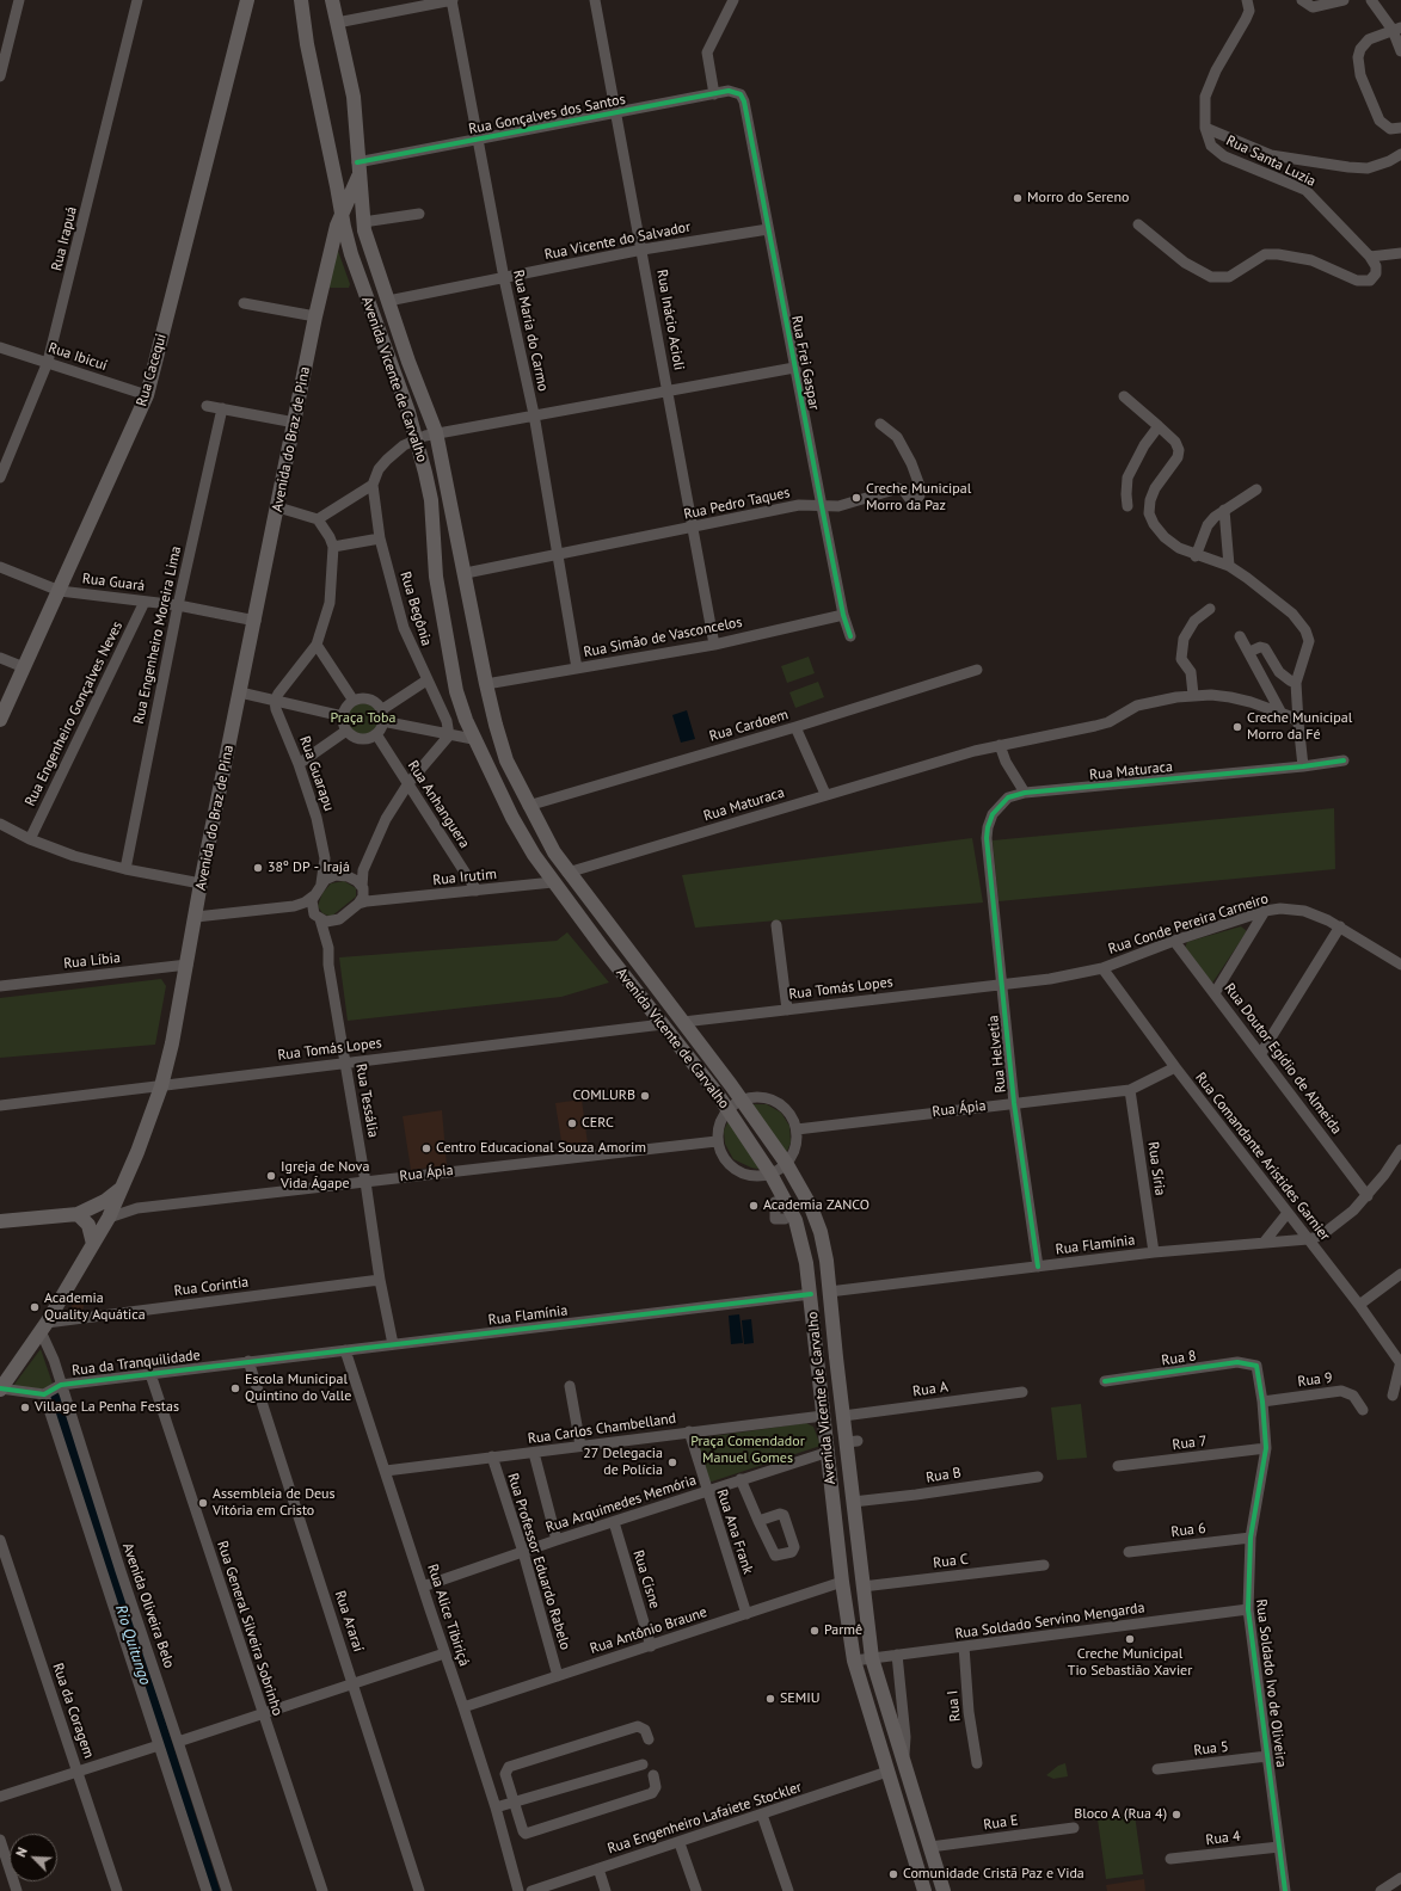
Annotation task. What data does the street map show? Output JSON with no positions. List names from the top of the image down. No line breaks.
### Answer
{"streets":{"main road":["Rua Cacequi","Avenida Vicente de Carvalho","Avenida do Braz de Pina"],"street":["Rua Gonçalves dos Santos","Rua Santa Luzia","Rua Irapuá","Rua Vicente do Salvador","Rua Inácio Acioli","Rua Maria do Carmo","Rua Ibicuí","Rua Frei Gaspar","Rua Pedro Taques","Rua Guará","Rua Begônia","Rua Engenheiro Moreira Lima","Rua Simão de Vasconcelos","Rua Engenheiro Gonçalves Neves","Rua Cardoem","Rua Maturaca","Rua Guarapu","Rua Anhanguera","Rua Irutim","Rua Conde Pereira Carneiro","Rua Líbia","Rua Tomás Lopes","Rua Helvetia","Rua Doutor Egídio de Almeida","Rua Tessália","Rua Ápia","Rua Comandante Aristides Garnier","Rua Síria","Rua Flamínia","Rua Corintia","Rua 8","Rua da Tranquilidade","Rua 9","Rua A","Rua Carlos Chambelland","Rua 7","Rua B","Rua Arquimedes Memória","Rua 6","Rua Ana Frank","Rua Professor Eduardo Rabelo","Rua C","Rua Cisne","Avenida Oliveira Belo","Rua Alice Tibiriçá","Rua Araraí","Rua Soldado Servino Mengarda","Rua General Silveira Sobrinho","Rua Antônio Braune","Rua Soldado Ivo de Oliveira","Rua I","Rua da Coragem","Rua 5","Rua Engenheiro Lafaiete Stockler","Rua E","Rua 4"]},"crossings":[["Rua Gonçalves dos Santos","Rua Inácio Acioli"],["Rua Gonçalves dos Santos","Rua Maria do Carmo"],["Rua Gonçalves dos Santos","Rua Frei Gaspar"],["Rua Gonçalves dos Santos","Avenida Vicente de Carvalho"],["Rua Gonçalves dos Santos","Avenida do Braz de Pina"],["Rua Irapuá","Rua Ibicuí"],["Rua Vicente do Salvador","Rua Inácio Acioli"],["Rua Vicente do Salvador","Rua Maria do Carmo"],["Rua Vicente do Salvador","Rua Frei Gaspar"],["Rua Vicente do Salvador","Avenida Vicente de Carvalho"],["Rua Inácio Acioli","Rua Pedro Taques"],["Rua Inácio Acioli","Rua Simão de Vasconcelos"],["Rua Maria do Carmo","Rua Pedro Taques"],["Rua Maria do Carmo","Rua Simão de Vasconcelos"],["Rua Ibicuí","Rua Cacequi"],["Rua Frei Gaspar","Rua Pedro Taques"],["Rua Frei Gaspar","Rua Simão de Vasconcelos"],["Rua Cacequi","Rua Guará"],["Avenida Vicente de Carvalho","Avenida do Braz de Pina"],["Avenida Vicente de Carvalho","Rua Pedro Taques"],["Avenida Vicente de Carvalho","Rua Simão de Vasconcelos"],["Avenida Vicente de Carvalho","Rua Cardoem"],["Avenida Vicente de Carvalho","Rua Maturaca"],["Avenida Vicente de Carvalho","Rua Irutim"],["Avenida Vicente de Carvalho","Rua Tomás Lopes"],["Avenida Vicente de Carvalho","Rua Flamínia"],["Avenida Vicente de Carvalho","Rua A"],["Avenida Vicente de Carvalho","Rua Carlos Chambelland"],["Avenida Vicente de Carvalho","Rua B"],["Avenida Vicente de Carvalho","Rua Arquimedes Memória"],["Avenida Vicente de Carvalho","Rua C"],["Avenida Vicente de Carvalho","Rua Soldado Servino Mengarda"],["Avenida Vicente de Carvalho","Rua Antônio Braune"],["Avenida Vicente de Carvalho","Rua Engenheiro Lafaiete Stockler"],["Avenida Vicente de Carvalho","Rua E"],["Avenida do Braz de Pina","Rua Guará"],["Avenida do Braz de Pina","Rua Líbia"],["Avenida do Braz de Pina","Rua Tomás Lopes"],["Avenida do Braz de Pina","Rua Ápia"],["Avenida do Braz de Pina","Rua Corintia"],["Avenida do Braz de Pina","Avenida Oliveira Belo"],["Rua Guará","Rua Engenheiro Moreira Lima"],["Rua Guará","Rua Engenheiro Gonçalves Neves"],["Rua Maturaca","Rua Helvetia"],["Rua Guarapu","Rua Irutim"],["Rua Guarapu","Rua Tessália"],["Rua Anhanguera","Rua Irutim"],["Rua Irutim","Rua Tessália"],["Rua Conde Pereira Carneiro","Rua Tomás Lopes"],["Rua Conde Pereira Carneiro","Rua Helvetia"],["Rua Conde Pereira Carneiro","Rua Doutor Egídio de Almeida"],["Rua Conde Pereira Carneiro","Rua Comandante Aristides Garnier"],["Rua Tomás Lopes","Rua Helvetia"],["Rua Tomás Lopes","Rua Tessália"],["Rua Helvetia","Rua Ápia"],["Rua Helvetia","Rua Flamínia"],["Rua Doutor Egídio de Almeida","Rua Flamínia"],["Rua Tessália","Rua Ápia"],["Rua Tessália","Rua Flamínia"],["Rua Tessália","Rua Corintia"],["Rua Ápia","Rua Comandante Aristides Garnier"],["Rua Ápia","Rua Síria"],["Rua Comandante Aristides Garnier","Rua Flamínia"],["Rua Síria","Rua Flamínia"],["Rua Flamínia","Rua da Tranquilidade"],["Rua Flamínia","Rua Alice Tibiriçá"],["Rua Flamínia","Rua Araraí"],["Rua Corintia","Avenida Oliveira Belo"],["Rua 8","Rua Soldado Ivo de Oliveira"],["Rua da Tranquilidade","Avenida Oliveira Belo"],["Rua da Tranquilidade","Rua Araraí"],["Rua da Tranquilidade","Rua General Silveira Sobrinho"],["Rua 9","Rua Soldado Ivo de Oliveira"],["Rua Carlos Chambelland","Rua Ana Frank"],["Rua Carlos Chambelland","Rua Professor Eduardo Rabelo"],["Rua Carlos Chambelland","Rua Alice Tibiriçá"],["Rua 7","Rua Soldado Ivo de Oliveira"],["Rua Arquimedes Memória","Rua Ana Frank"],["Rua Arquimedes Memória","Rua Professor Eduardo Rabelo"],["Rua Arquimedes Memória","Rua Cisne"],["Rua Arquimedes Memória","Rua Alice Tibiriçá"],["Rua 6","Rua Soldado Ivo de Oliveira"],["Rua Ana Frank","Rua Antônio Braune"],["Rua Professor Eduardo Rabelo","Rua Antônio Braune"],["Rua Cisne","Rua Antônio Braune"],["Rua Alice Tibiriçá","Rua Antônio Braune"],["Rua Soldado Servino Mengarda","Rua Soldado Ivo de Oliveira"],["Rua Soldado Servino Mengarda","Rua I"],["Rua Soldado Ivo de Oliveira","Rua 5"],["Rua Soldado Ivo de Oliveira","Rua 4"]],"water":["Rio Quitungo"],"parks":["Praça Toba","Praça Comendador Manuel Gomes"],"places":["Morro do Sereno","Creche Municipal Morro da Paz","Creche Municipal Morro da Fé","38º DP - Irajá","COMLURB","CERC","Centro Educacional Souza Amorim","Igreja de Nova Vida Ágape","Academia ZANCO","Academia Quality Aquática","Escola Municipal Quintino do Valle","Village La Penha Festas","27 Delegacia de Polícia","Assembleia de Deus Vitória em Cristo","Parmê","Creche Municipal Tio Sebastião Xavier","SEMIU","Bloco A (Rua 4)","Comunidade Cristã Paz e Vida"],"north":"top left"}
